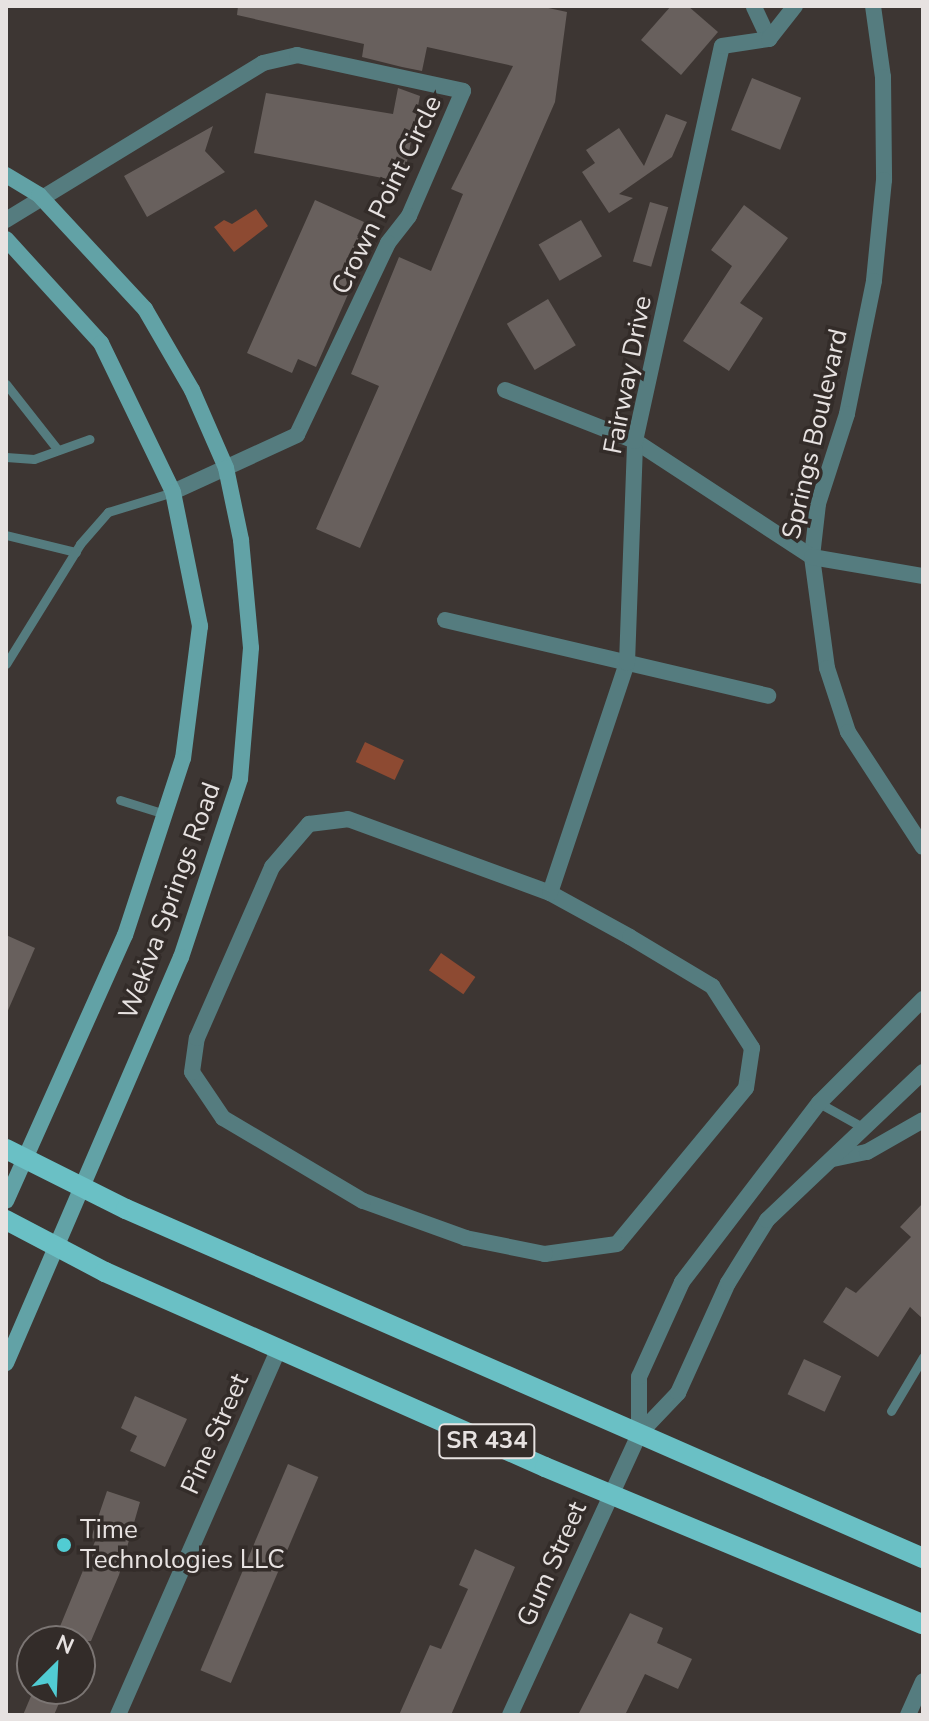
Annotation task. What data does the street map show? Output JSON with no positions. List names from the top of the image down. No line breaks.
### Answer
{"streets":{"main road":["Wekiva Springs Road","SR 434"],"street":["Crown Point Circle","Fairway Drive","Springs Boulevard","Pine Street","Gum Street"]},"crossings":[["Crown Point Circle","Wekiva Springs Road"],["Wekiva Springs Road","SR 434"],["Pine Street","SR 434"],["SR 434","Gum Street"]],"places":["Time Technologies LLC"],"north":"top right"}
